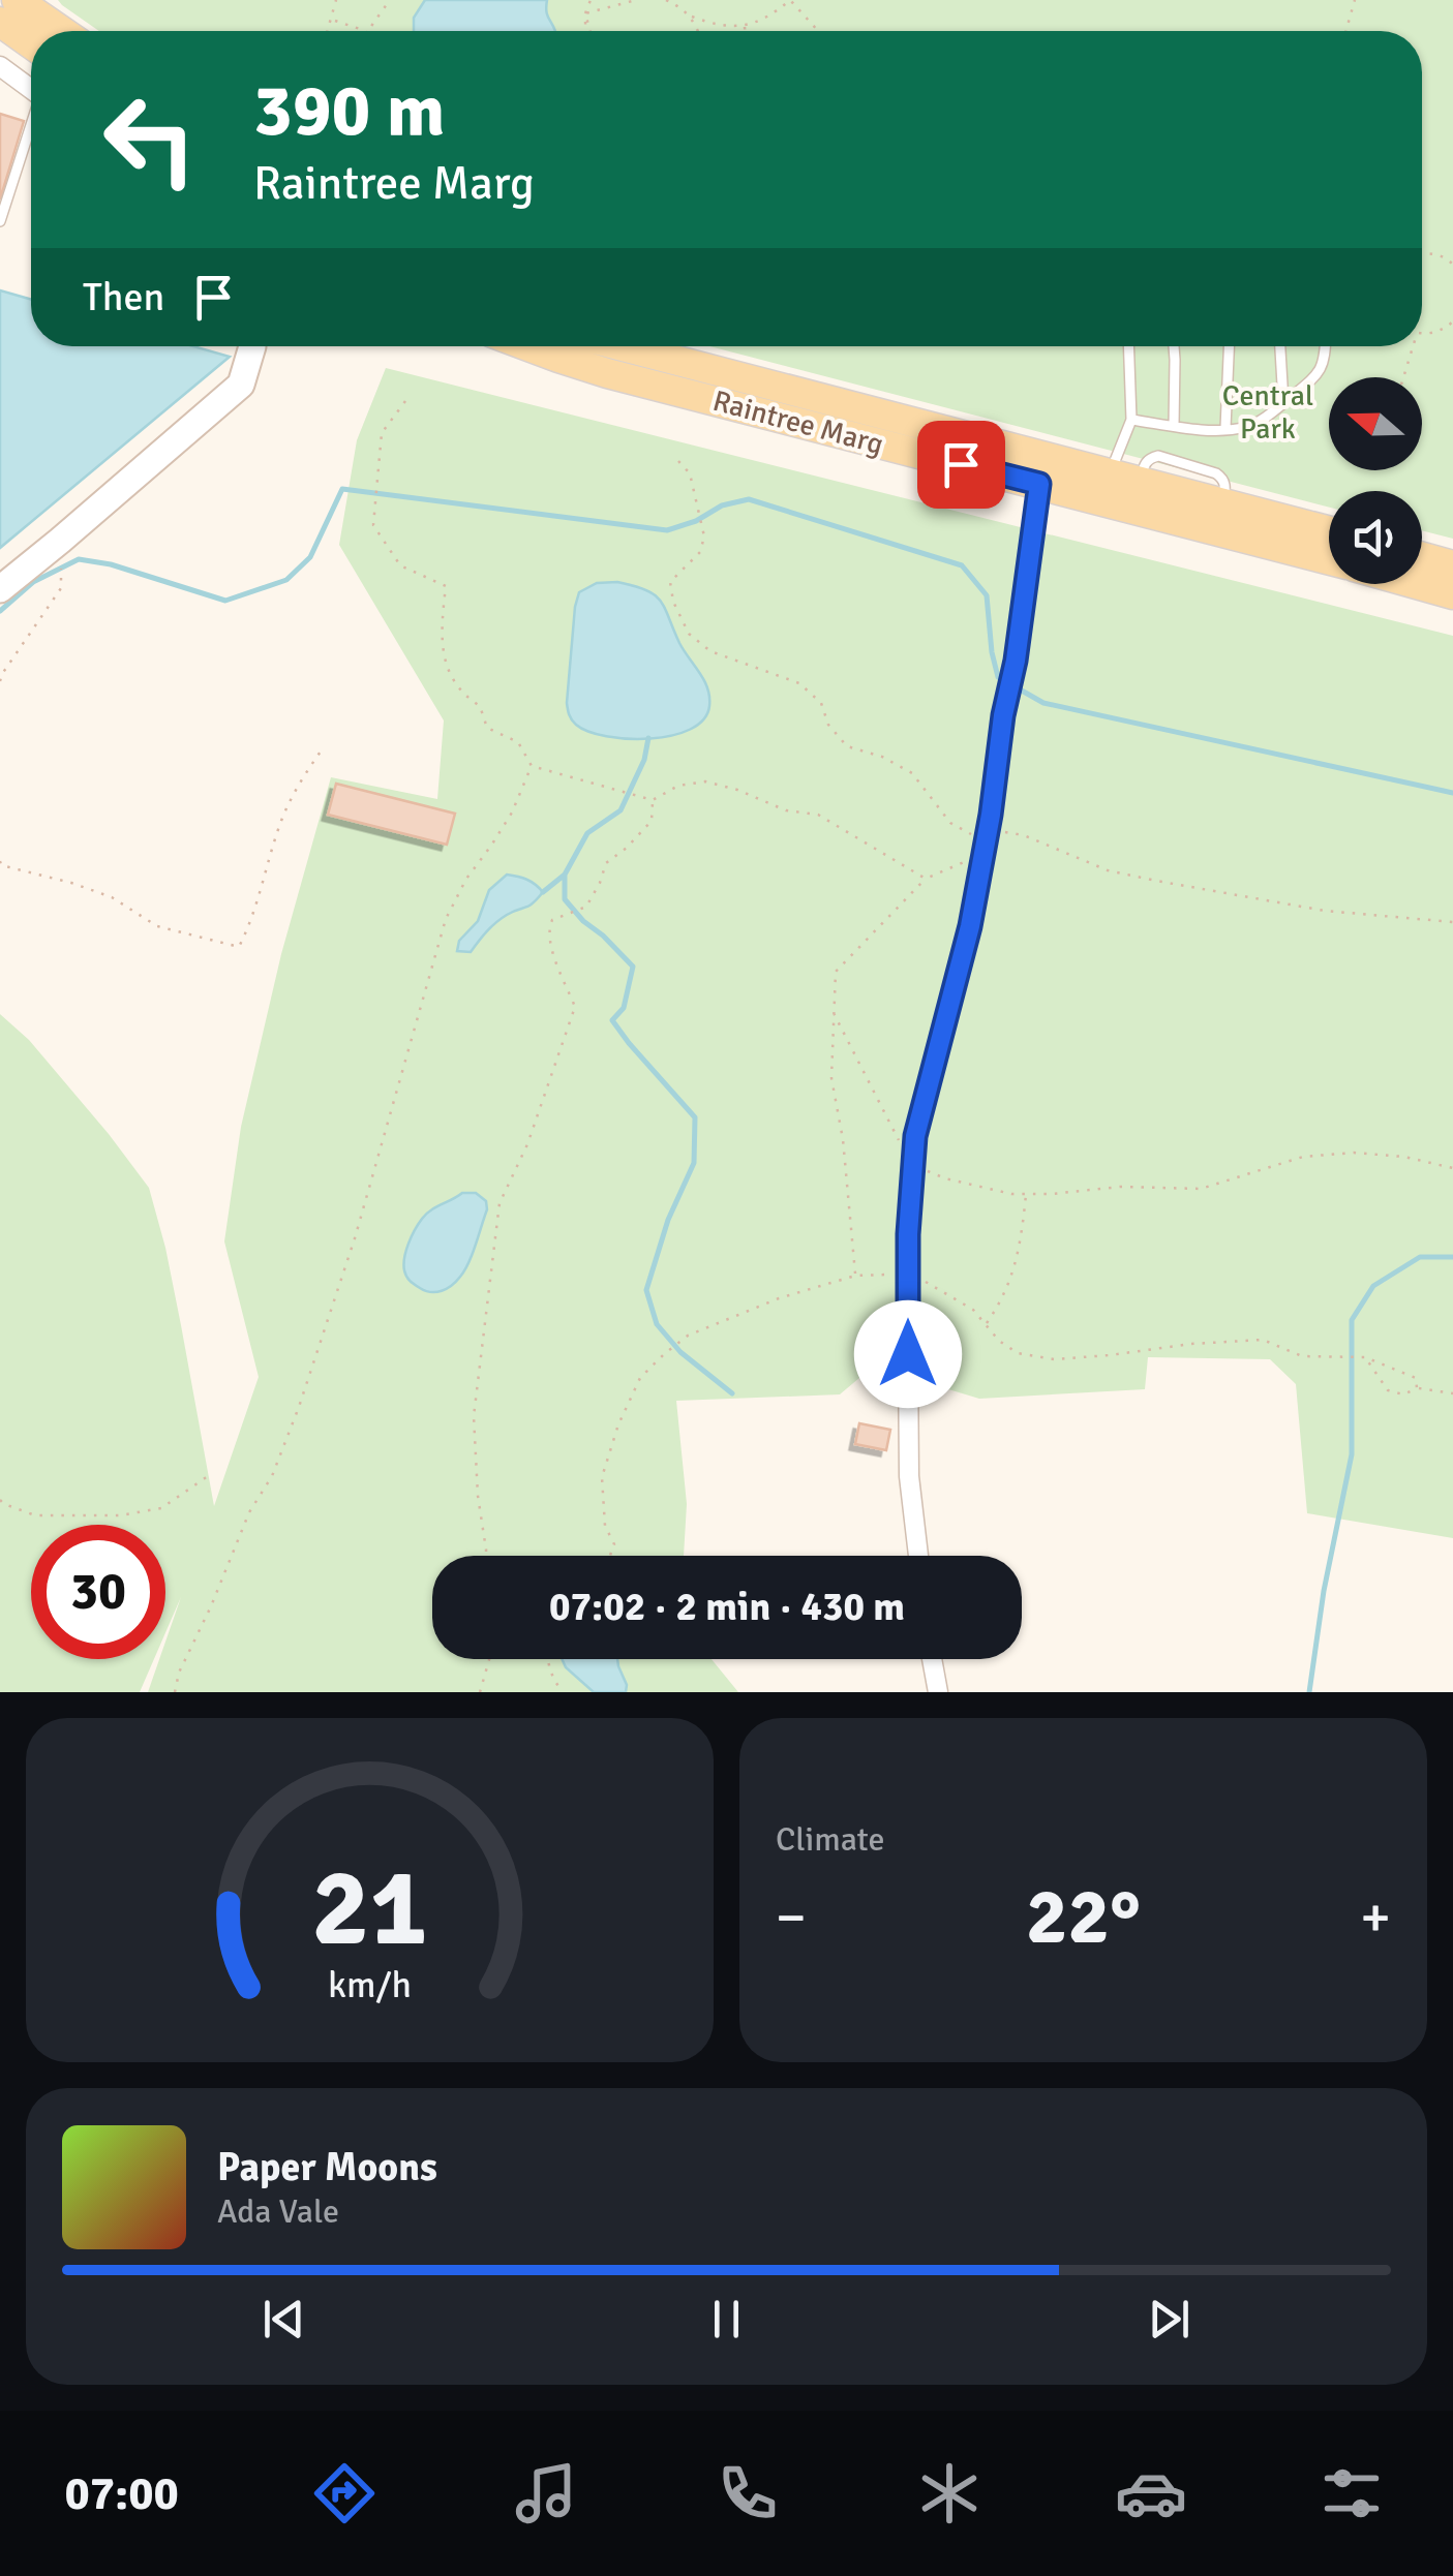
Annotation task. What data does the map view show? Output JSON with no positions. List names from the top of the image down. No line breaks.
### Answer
{"streets":{"main road":["Raintree Marg"]},"parks":["Central Park"],"north":"left","page":{"turn":["390 m","Raintree Marg"],"then":"Then","limit":"30","trip":"07:02 · 2 min · 430 m","tile":"Climate","heat":["−","22°","+"],"song":["Paper Moons","Ada Vale"],"tabs":"07:00","gauge":["21","km/h"]}}
